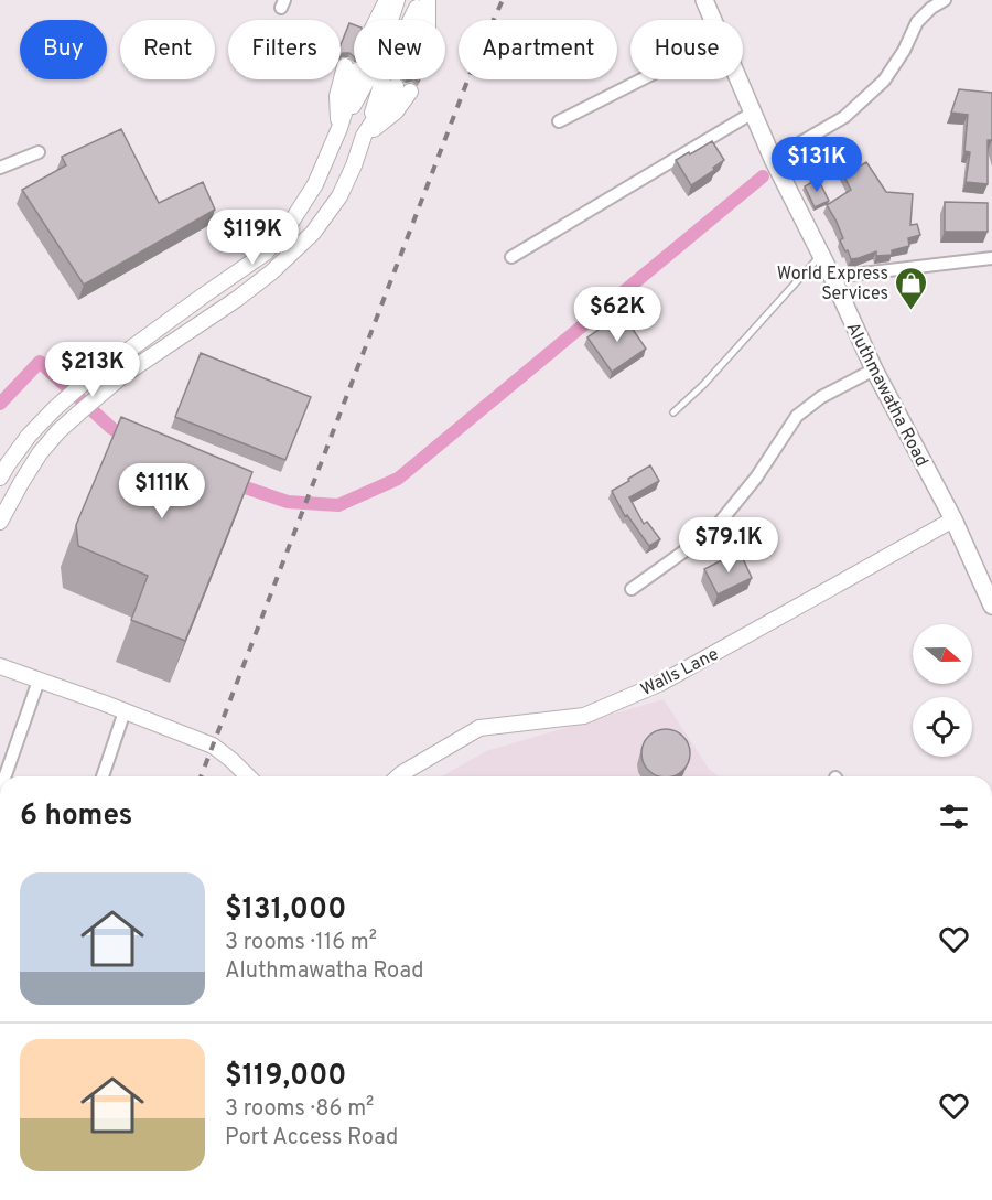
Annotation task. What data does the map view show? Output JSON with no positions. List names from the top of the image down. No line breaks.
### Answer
{"streets":{"main road":["Aluthmawatha Road","Walls Lane"]},"crossings":[["Aluthmawatha Road","Walls Lane"]],"places":{"shop":["World Express Services"]},"north":"right","page":{"chip":["Buy","Rent","Filters","New","Apartment","House"],"price":["$131K","$119K","$62K","$213K","$111K","$79.1K"],"heading":"6 homes","list":[{"name":"$131,000","note":"3 rooms · 116 m² · Aluthmawatha Road"},{"name":"$119,000","note":"3 rooms · 86 m² · Port Access Road"}]}}
